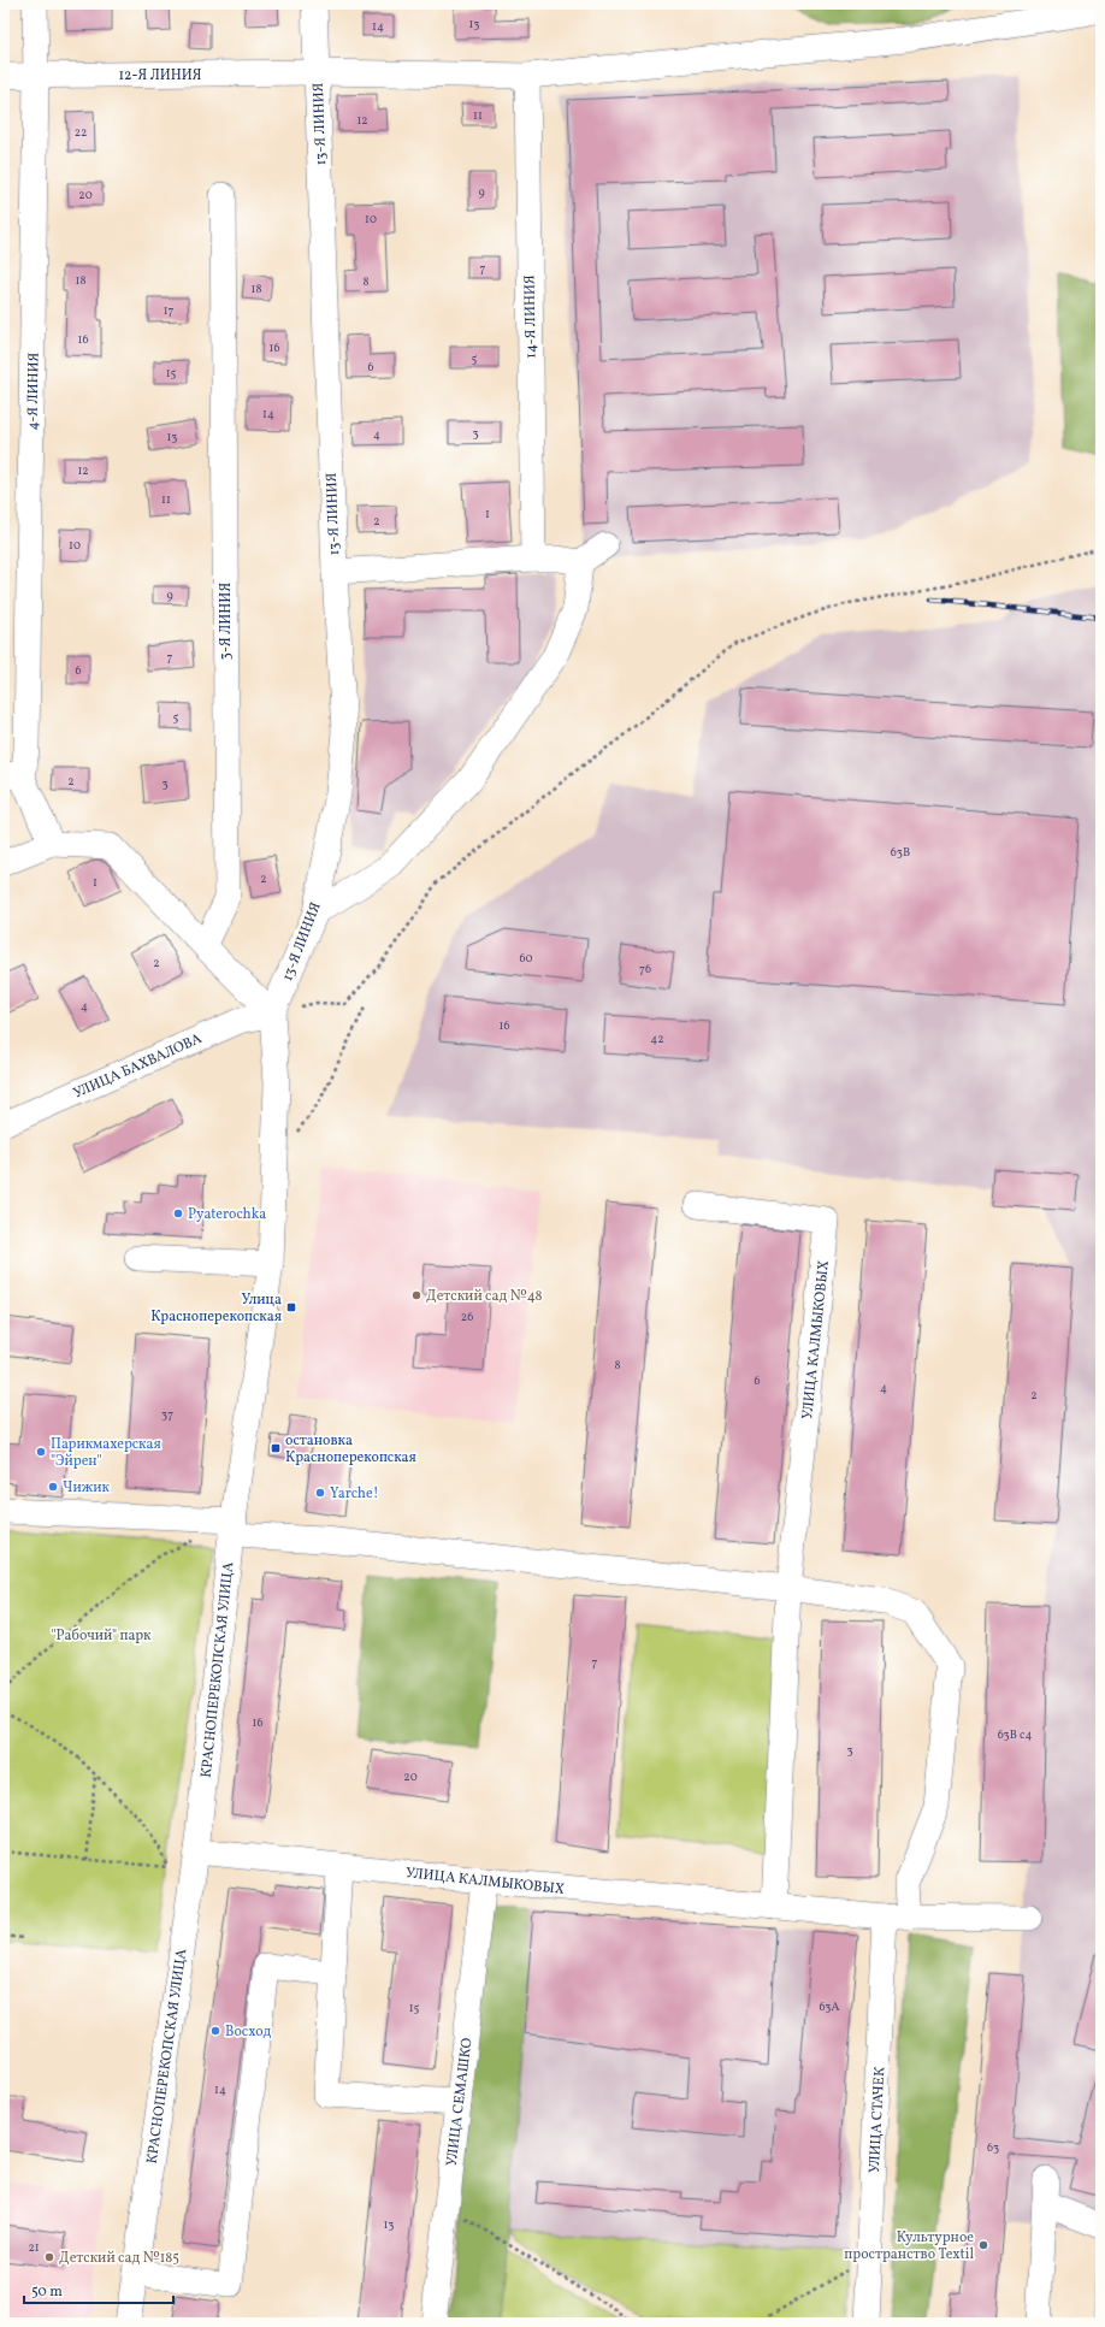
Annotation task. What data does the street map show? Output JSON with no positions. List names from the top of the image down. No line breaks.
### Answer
{"streets":{"street":["12-Я ЛИНИЯ","13-Я ЛИНИЯ","14-Я ЛИНИЯ","4-Я ЛИНИЯ","3-Я ЛИНИЯ","УЛИЦА БАХВАЛОВА","УЛИЦА КАЛМЫКОВЫХ","КРАСНОПЕРЕКОПСКАЯ УЛИЦА","УЛИЦА СЕМАШКО","УЛИЦА СТАЧЕК"]},"crossings":[["12-Я ЛИНИЯ","13-Я ЛИНИЯ"],["12-Я ЛИНИЯ","14-Я ЛИНИЯ"],["12-Я ЛИНИЯ","4-Я ЛИНИЯ"],["13-Я ЛИНИЯ","УЛИЦА БАХВАЛОВА"],["13-Я ЛИНИЯ","КРАСНОПЕРЕКОПСКАЯ УЛИЦА"],["УЛИЦА БАХВАЛОВА","КРАСНОПЕРЕКОПСКАЯ УЛИЦА"],["УЛИЦА КАЛМЫКОВЫХ","КРАСНОПЕРЕКОПСКАЯ УЛИЦА"],["УЛИЦА КАЛМЫКОВЫХ","УЛИЦА СЕМАШКО"],["УЛИЦА КАЛМЫКОВЫХ","УЛИЦА СТАЧЕК"]],"parks":["\"Рабочий\" парк"],"places":{"other":["Pyaterochka","Детский сад №48","Парикмахерская \"Эйрен\"","Чижик","Yarche!","Восход","Культурное пространство Textil","Детский сад №185"],"transit":["Улица Красноперекопская","остановка Красноперекопская"]},"house_numbers":["13","14","11","12","22","9","20","10","7","18","8","18","17","16","16","5","6","15","14","3","4","13","12","11","1","2","10","9","7","6","5","2","3","63В","2","1","60","2","76","4","16","42","26","8","6","4","2","37","7","16","63В с4","3","20","63А","15","14","63","13","21"],"scale_bar":"50 m"}
